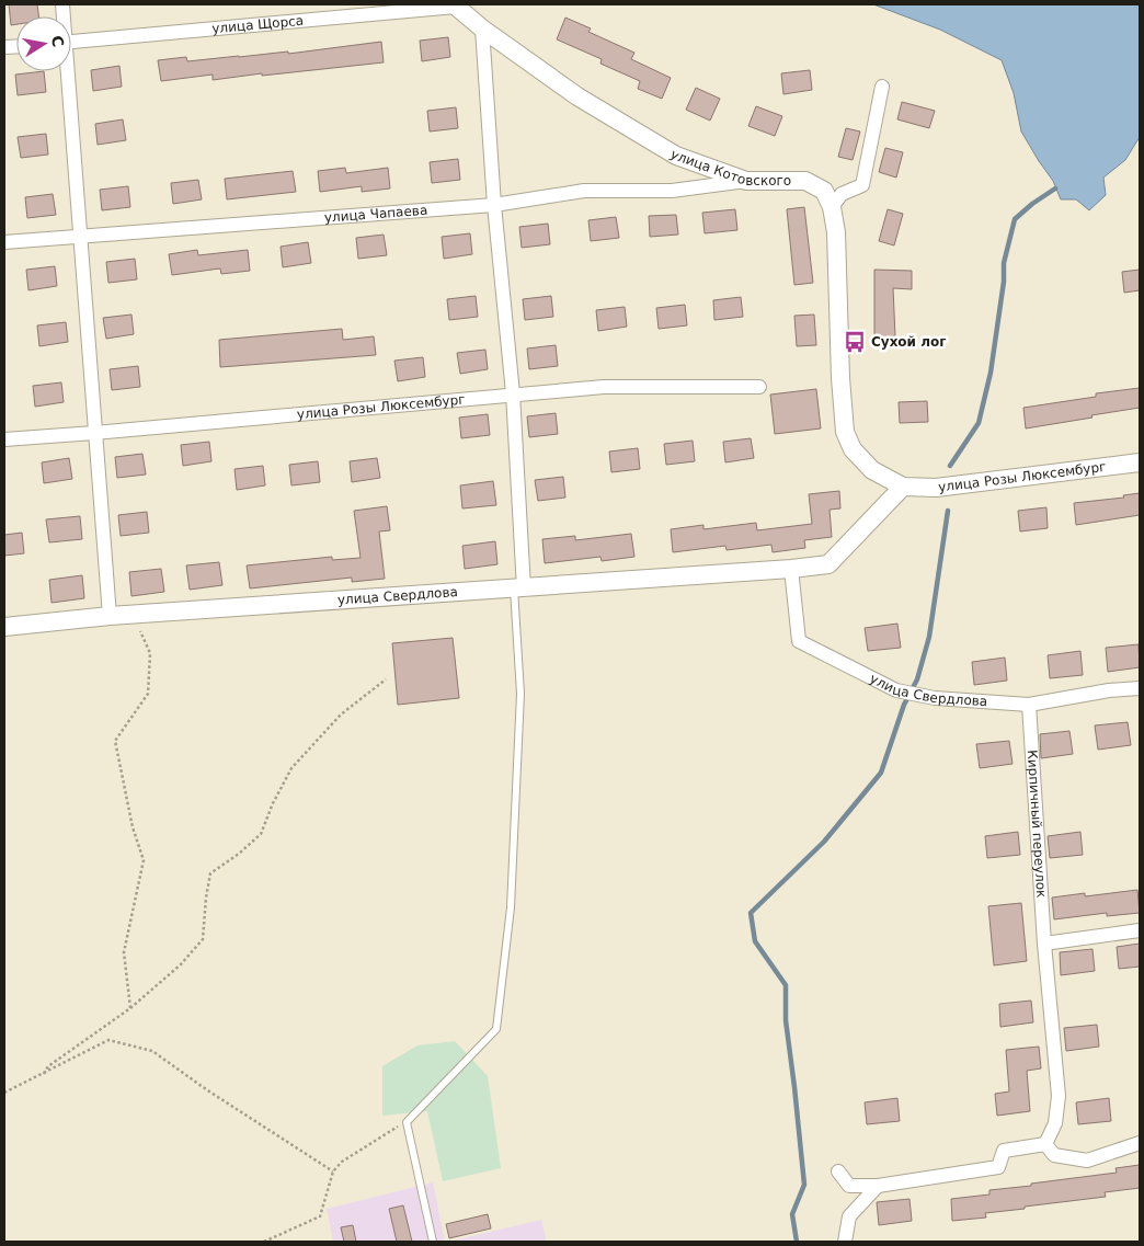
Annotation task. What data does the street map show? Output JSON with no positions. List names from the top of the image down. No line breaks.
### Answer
{"streets":{"street":["улица Щорса","улица Котовского","улица Чапаева","улица Розы Люксембург","улица Свердлова","Кирпичный переулок"]},"crossings":[["улица Щорса","улица Котовского"],["улица Котовского","улица Чапаева"],["улица Розы Люксембург","улица Свердлова"],["улица Свердлова","Кирпичный переулок"]],"places":{"bus stop":["Сухой лог"]},"north":"right"}
